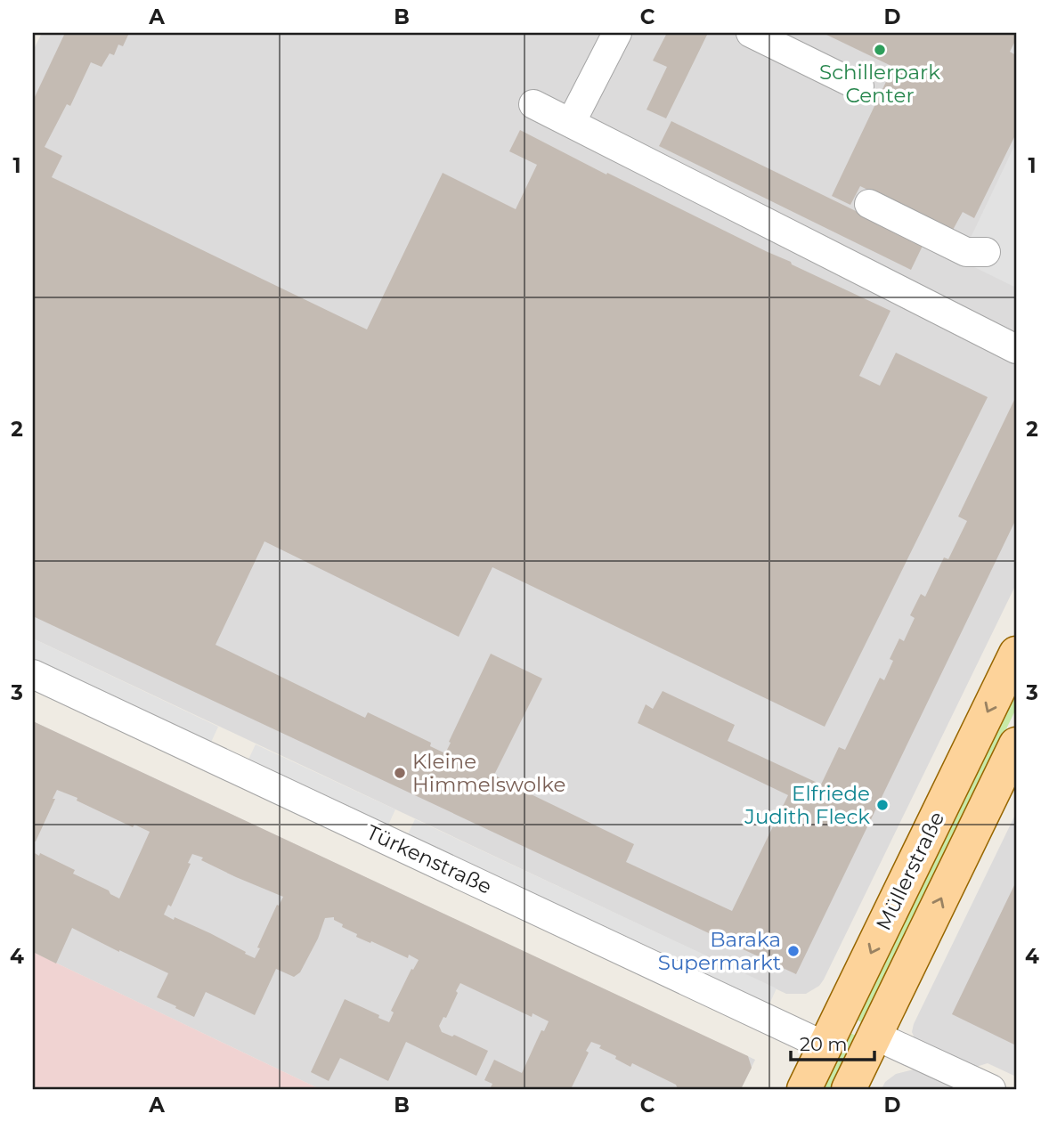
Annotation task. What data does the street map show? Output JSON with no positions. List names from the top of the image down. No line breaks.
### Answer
{"streets":{"main road":["Müllerstraße"],"street":["Türkenstraße"]},"crossings":[["Türkenstraße","Müllerstraße"]],"places":["Schillerpark Center","Kleine Himmelswolke","Elfriede Judith Fleck","Baraka Supermarkt"],"scale_bar":"20 m","grid":{"columns":["A","B","C","D"],"rows":["1","2","3","4"]}}
